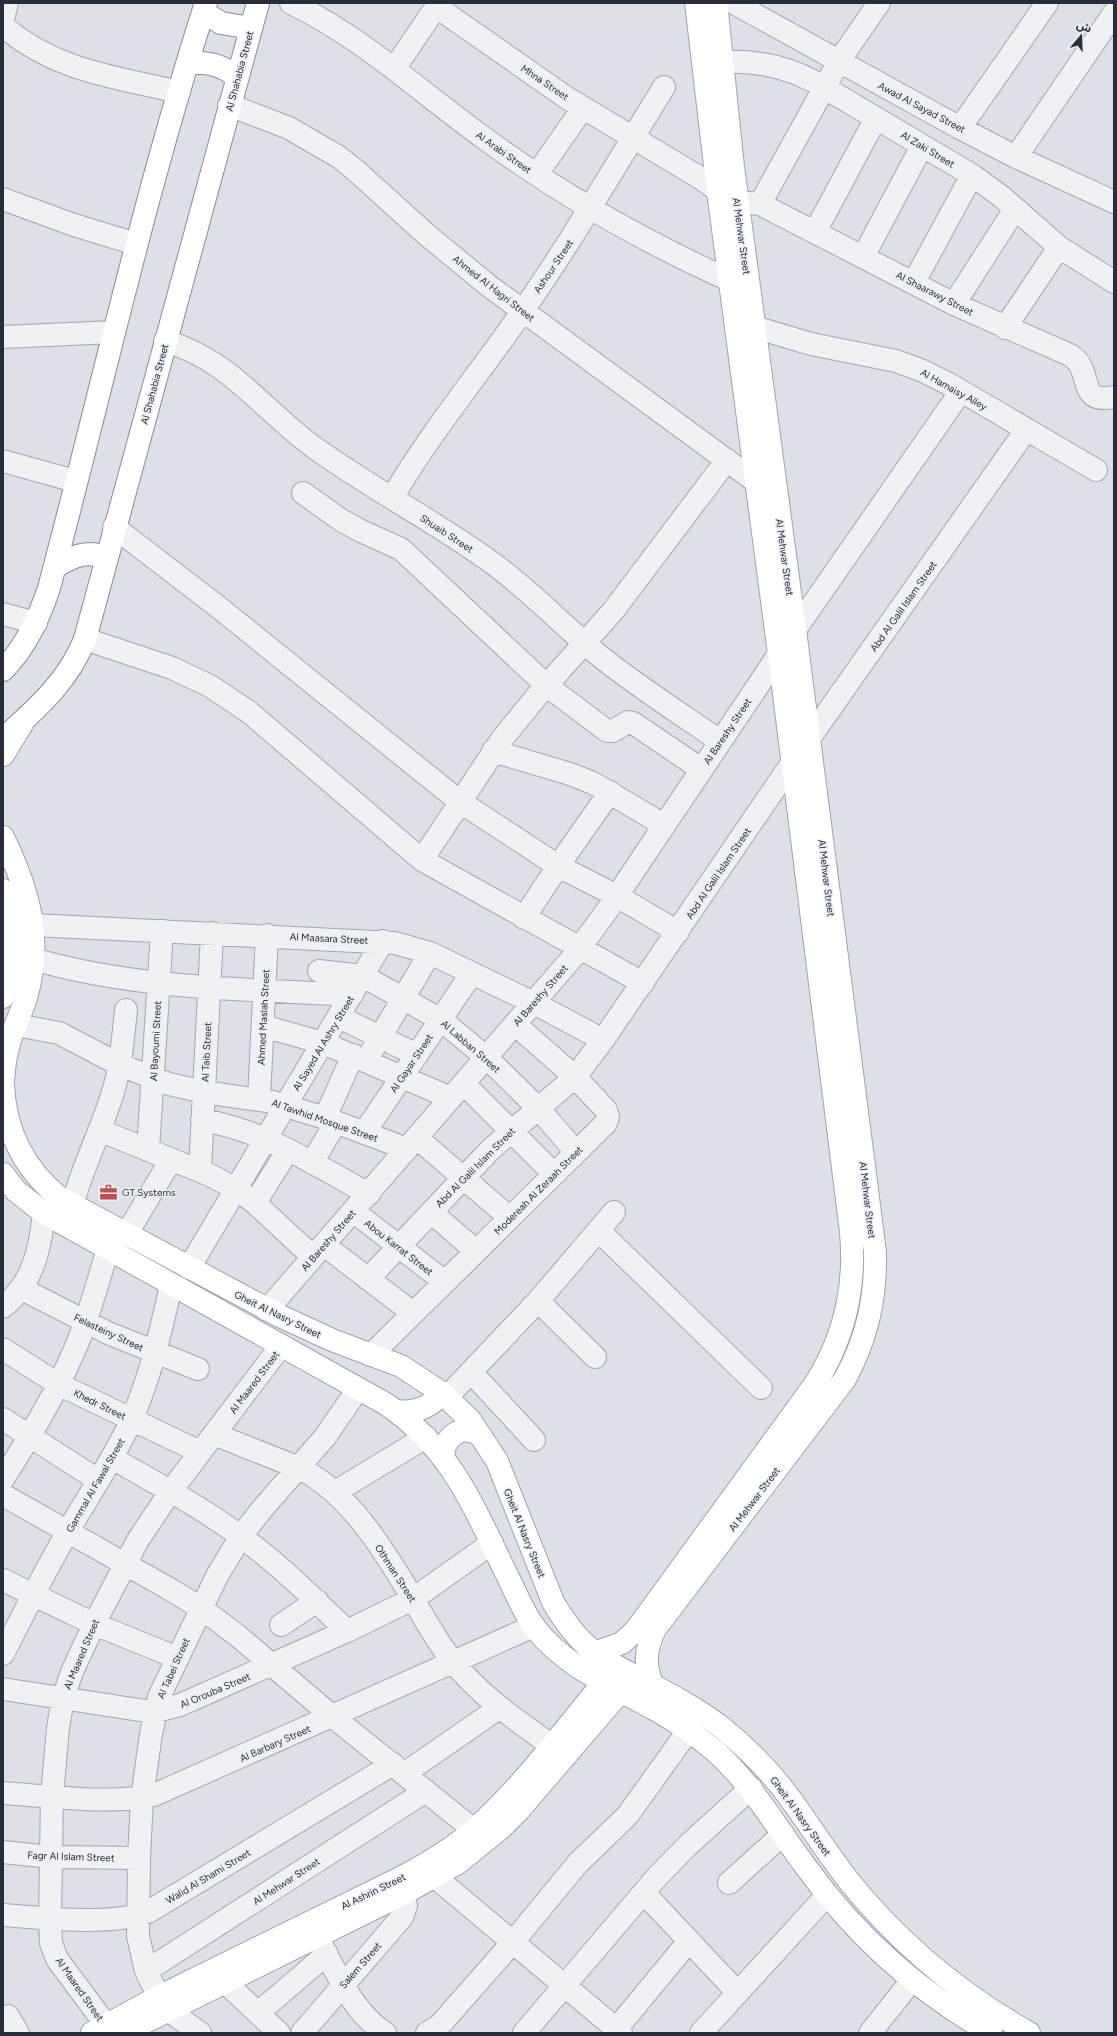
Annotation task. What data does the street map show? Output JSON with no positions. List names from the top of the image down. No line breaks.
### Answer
{"streets":{"main road":["Al Shahabia Street","Al Mehwar Street","Gheit Al Nasry Street","Al Ashrin Street"],"street":["Mhna Street","Awad Al Sayad Street","Al Zaki Street","Al Arabi Street","Ashour Street","Ahmed Al Hagri Street","Al Shaarawy Street","Al Hamaisy Alley","Shuaib Street","Abd Al Galil Islam Street","Al Bareshy Street","Al Maasara Street","Ahmed Maslah Street","Al Bayoumi Street","Al Sayed Al Ashry Street","Al Labban Street","Al Taib Street","Al Gayar Street","Al Tawhid Mosque Street","Modereah Al Zeraah Street","Abou Karrat Street","Felasteiny Street","Al Maared Street","Khedr Street","Gammal Al Fawal Street","Othman Street","Al Tabei Street","Al Orouba Street","Al Barbary Street","Fagr Al Islam Street","Walid Al Shami Street","Salem Street"]},"crossings":[["Al Shahabia Street","Ahmed Al Hagri Street"],["Al Shahabia Street","Shuaib Street"],["Mhna Street","Al Arabi Street"],["Mhna Street","Al Mehwar Street"],["Mhna Street","Ashour Street"],["Al Zaki Street","Al Mehwar Street"],["Al Arabi Street","Al Mehwar Street"],["Al Arabi Street","Ashour Street"],["Al Mehwar Street","Ahmed Al Hagri Street"],["Al Mehwar Street","Al Shaarawy Street"],["Al Mehwar Street","Al Hamaisy Alley"],["Al Mehwar Street","Abd Al Galil Islam Street"],["Al Mehwar Street","Al Bareshy Street"],["Al Mehwar Street","Gheit Al Nasry Street"],["Al Mehwar Street","Al Tabei Street"],["Ashour Street","Ahmed Al Hagri Street"],["Ashour Street","Shuaib Street"],["Al Hamaisy Alley","Abd Al Galil Islam Street"],["Shuaib Street","Al Bareshy Street"],["Abd Al Galil Islam Street","Al Maasara Street"],["Abd Al Galil Islam Street","Al Labban Street"],["Abd Al Galil Islam Street","Al Tawhid Mosque Street"],["Abd Al Galil Islam Street","Modereah Al Zeraah Street"],["Abd Al Galil Islam Street","Abou Karrat Street"],["Al Bareshy Street","Al Maasara Street"],["Al Bareshy Street","Al Labban Street"],["Al Bareshy Street","Al Tawhid Mosque Street"],["Al Bareshy Street","Modereah Al Zeraah Street"],["Al Bareshy Street","Abou Karrat Street"],["Al Bareshy Street","Gheit Al Nasry Street"],["Al Maasara Street","Ahmed Maslah Street"],["Al Maasara Street","Al Bayoumi Street"],["Al Maasara Street","Al Sayed Al Ashry Street"],["Al Maasara Street","Al Taib Street"],["Al Maasara Street","Al Gayar Street"],["Ahmed Maslah Street","Al Tawhid Mosque Street"],["Al Bayoumi Street","Al Tawhid Mosque Street"],["Al Sayed Al Ashry Street","Al Labban Street"],["Al Sayed Al Ashry Street","Al Tawhid Mosque Street"],["Al Sayed Al Ashry Street","Gheit Al Nasry Street"],["Al Labban Street","Al Gayar Street"],["Al Labban Street","Modereah Al Zeraah Street"],["Al Taib Street","Al Tawhid Mosque Street"],["Al Gayar Street","Al Tawhid Mosque Street"],["Al Tawhid Mosque Street","Modereah Al Zeraah Street"],["Modereah Al Zeraah Street","Abou Karrat Street"],["Modereah Al Zeraah Street","Gheit Al Nasry Street"],["Felasteiny Street","Gammal Al Fawal Street"],["Al Maared Street","Khedr Street"],["Al Maared Street","Othman Street"],["Al Maared Street","Al Orouba Street"],["Al Maared Street","Al Barbary Street"],["Al Maared Street","Fagr Al Islam Street"],["Al Maared Street","Walid Al Shami Street"],["Al Maared Street","Al Ashrin Street"],["Khedr Street","Gammal Al Fawal Street"],["Othman Street","Al Tabei Street"],["Othman Street","Al Orouba Street"],["Othman Street","Al Barbary Street"],["Othman Street","Walid Al Shami Street"],["Othman Street","Al Ashrin Street"],["Al Tabei Street","Al Orouba Street"],["Al Tabei Street","Al Barbary Street"],["Al Tabei Street","Fagr Al Islam Street"],["Al Tabei Street","Walid Al Shami Street"],["Al Tabei Street","Al Ashrin Street"],["Al Ashrin Street","Salem Street"]],"places":{"office":["GT.Systems"]},"north":"top"}
